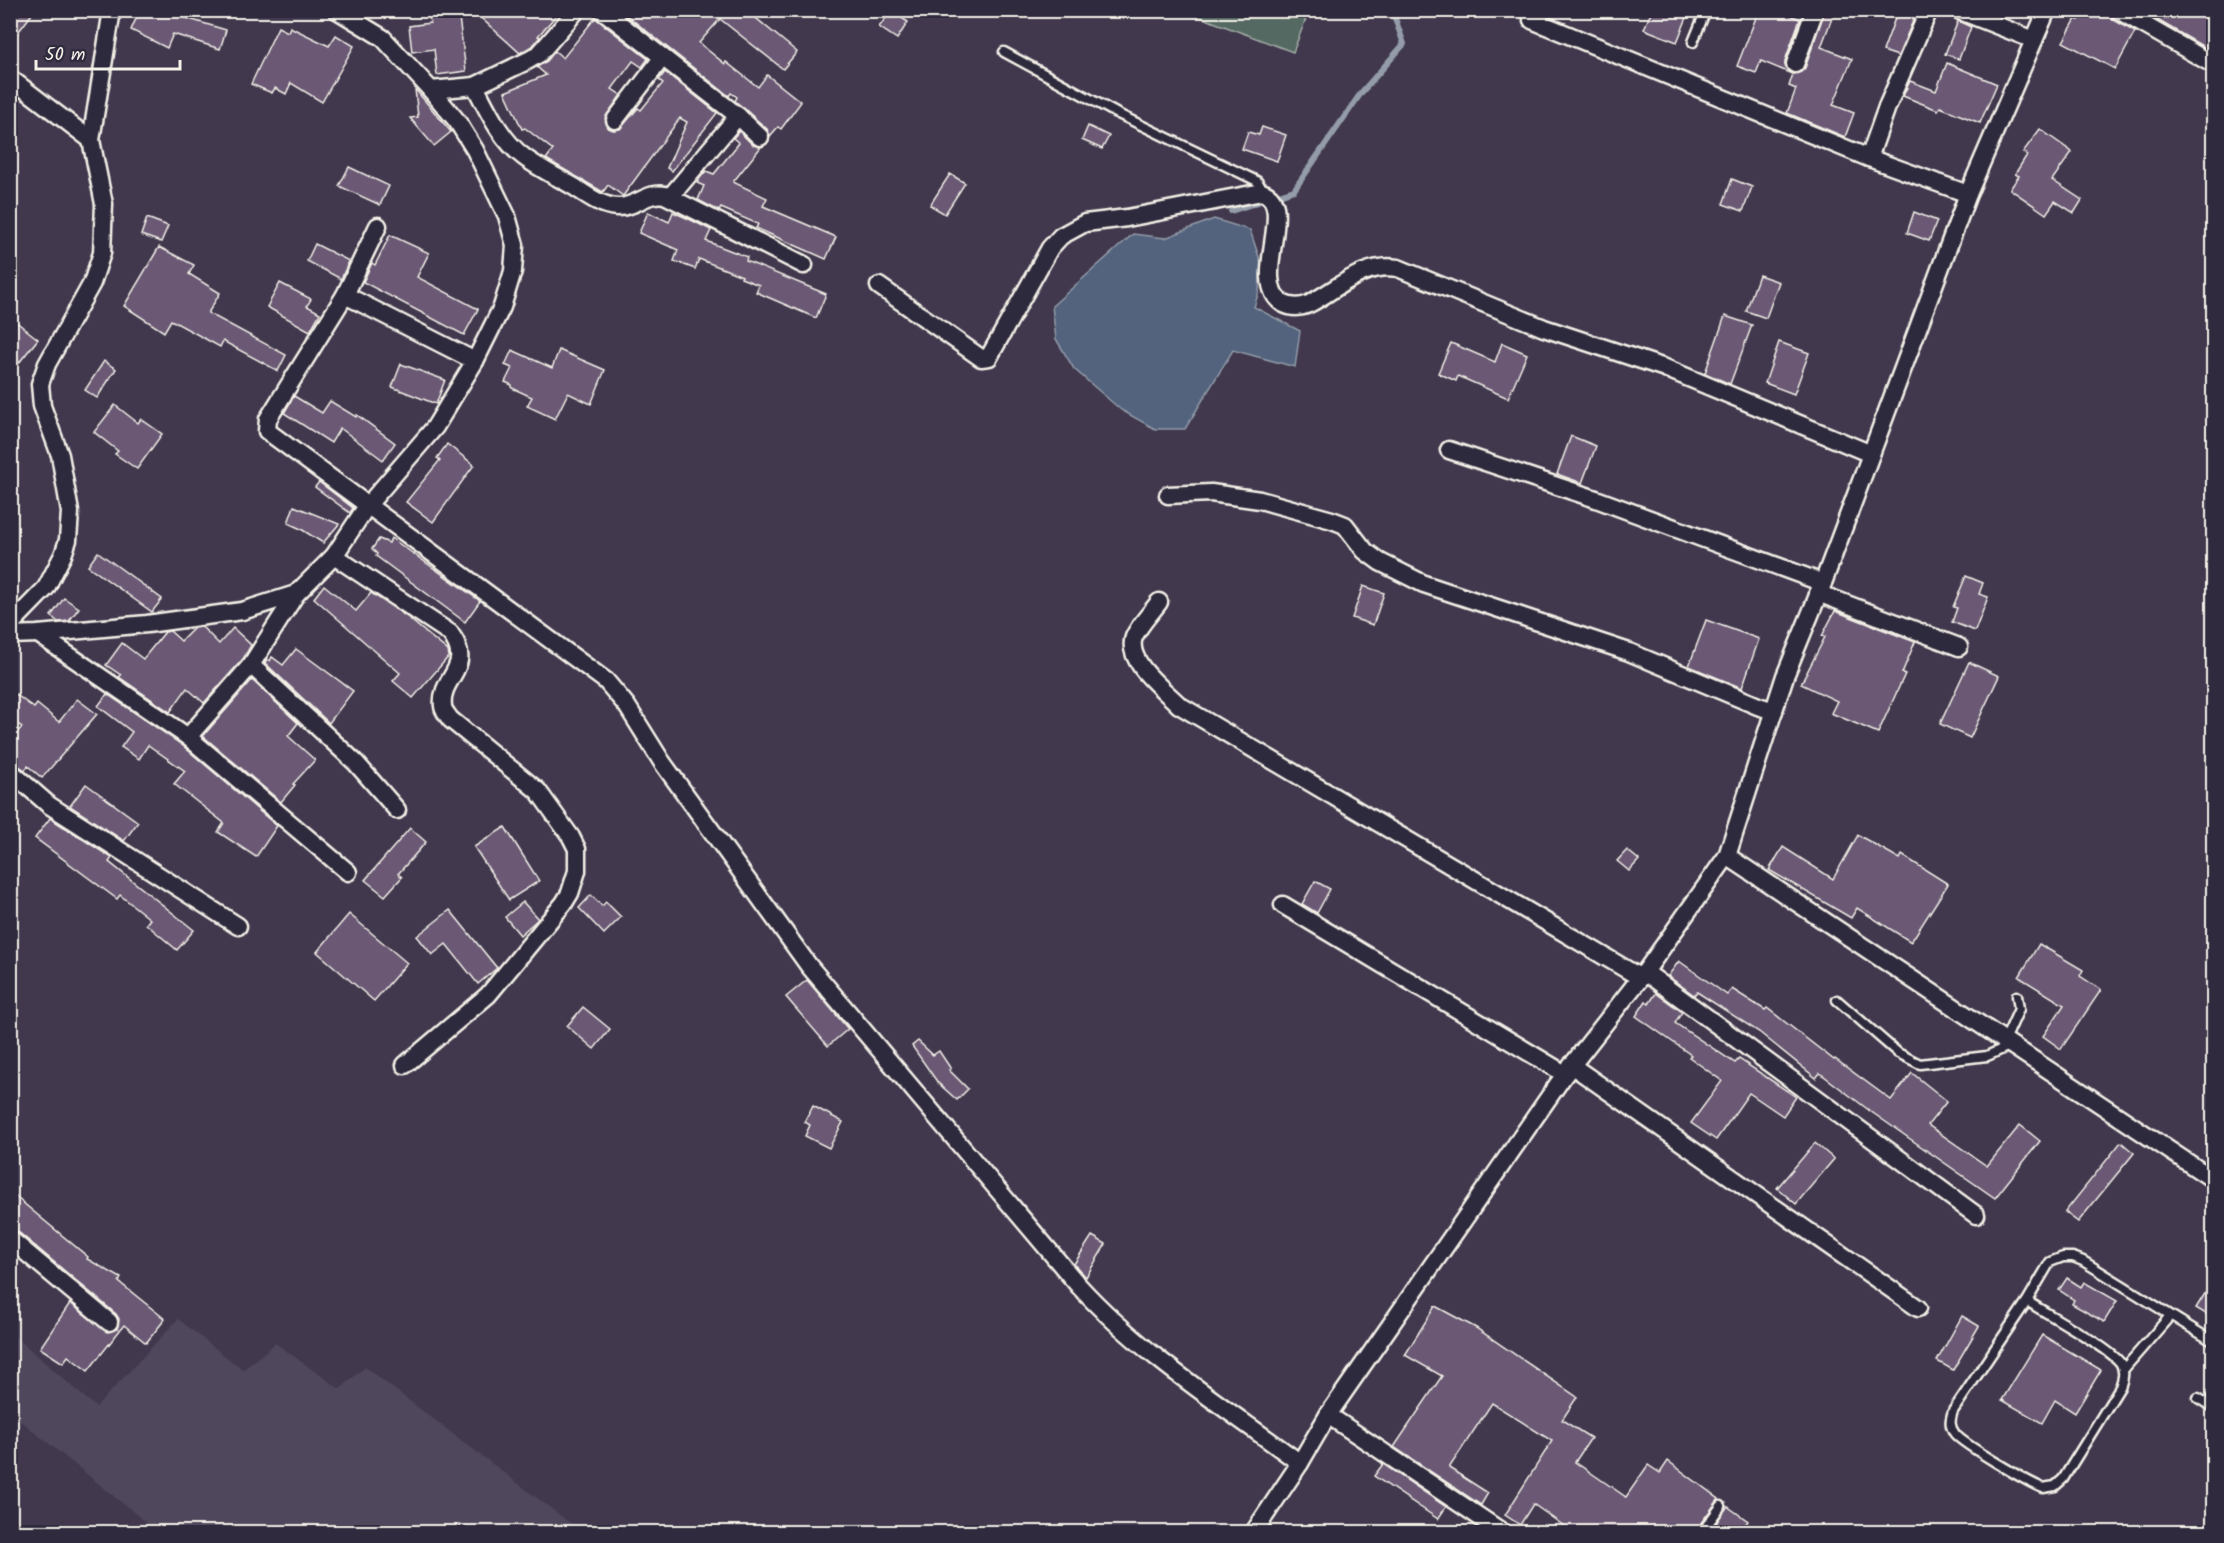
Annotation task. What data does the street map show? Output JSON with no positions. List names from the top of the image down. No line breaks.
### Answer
{"scale_bar":"50 m"}
